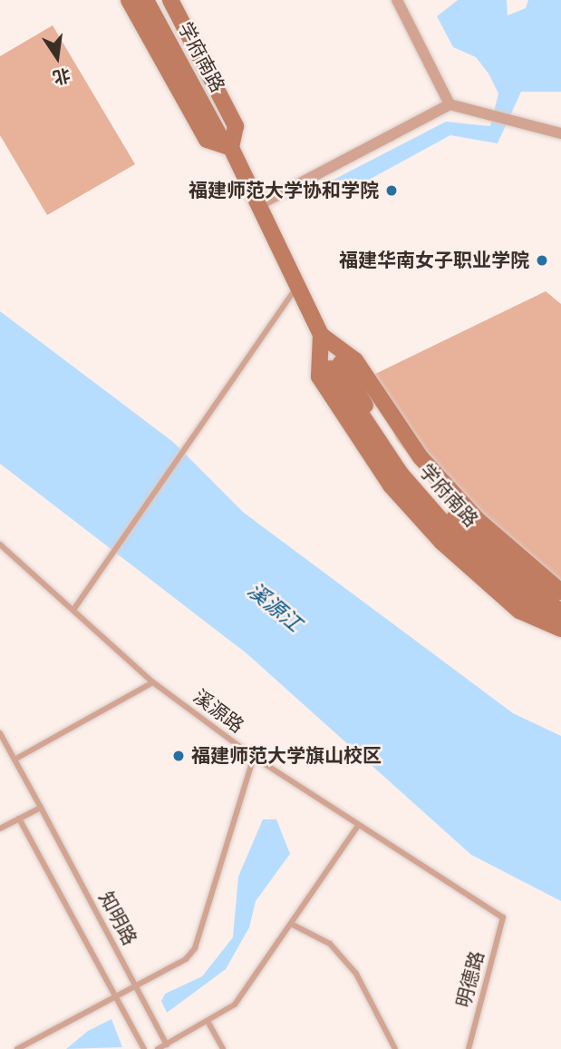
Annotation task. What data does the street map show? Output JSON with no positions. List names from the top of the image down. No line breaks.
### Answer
{"streets":{"main road":["学府南路"],"lane":["溪源路","知明路","明德路"]},"crossings":[["溪源路","明德路"]],"water":["溪源江"],"places":["福建师范大学协和学院","福建华南女子职业学院","福建师范大学旗山校区"],"north":"bottom"}
